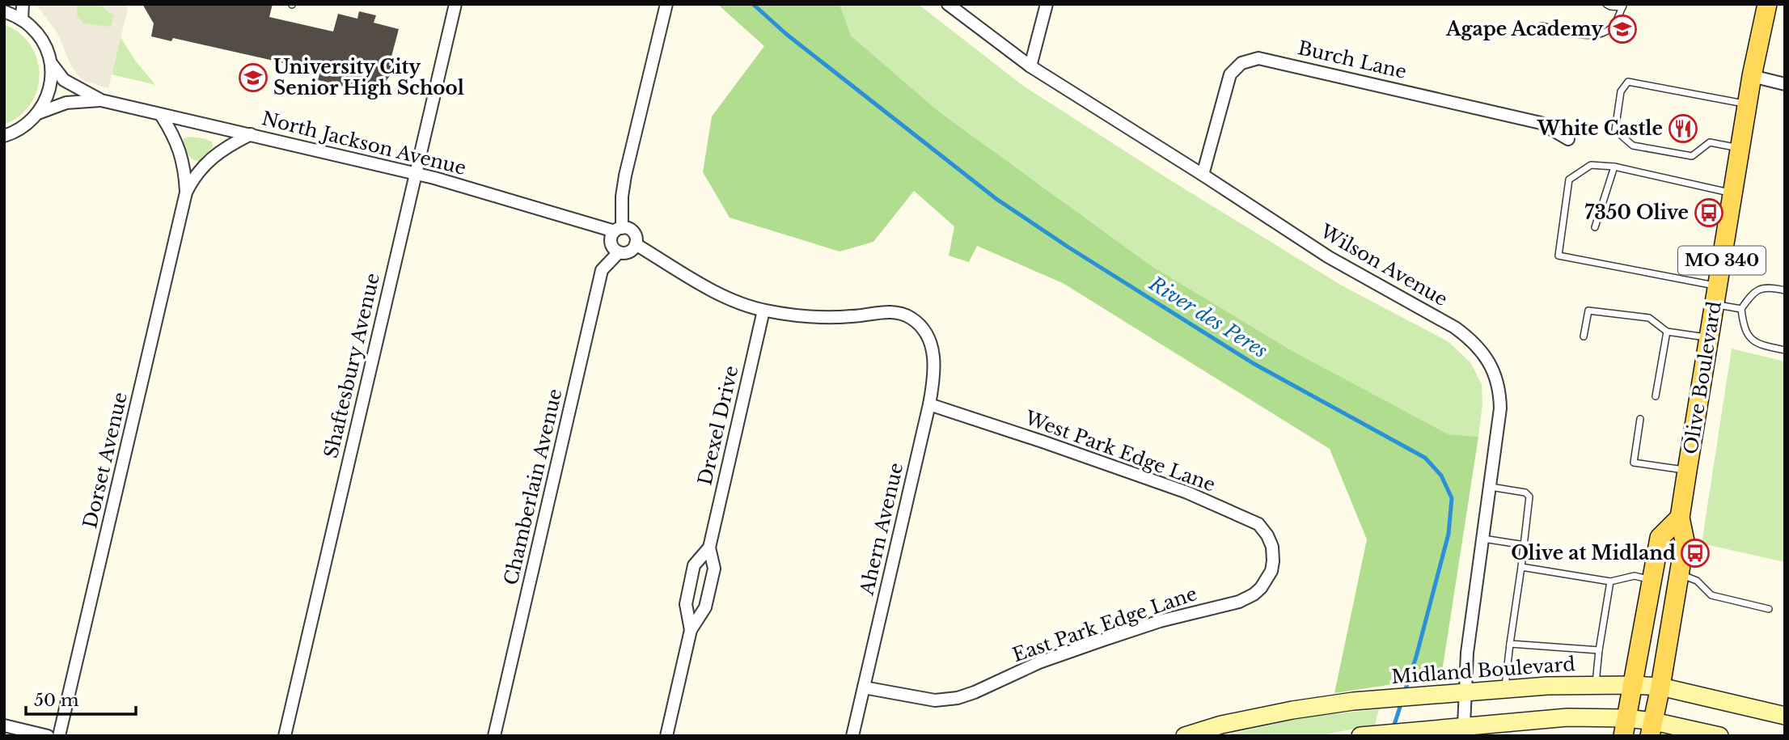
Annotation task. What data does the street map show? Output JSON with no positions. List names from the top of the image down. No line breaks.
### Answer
{"streets":{"main road":["MO 340","Olive Boulevard","Midland Boulevard"],"street":["Burch Lane","North Jackson Avenue","Wilson Avenue","Shaftesbury Avenue","Drexel Drive","West Park Edge Lane","Dorset Avenue","Chamberlain Avenue","Ahern Avenue","East Park Edge Lane"]},"crossings":[["Burch Lane","Wilson Avenue"],["North Jackson Avenue","Shaftesbury Avenue"],["North Jackson Avenue","Dorset Avenue"],["North Jackson Avenue","Chamberlain Avenue"],["Wilson Avenue","Midland Boulevard"],["Olive Boulevard","Midland Boulevard"],["Drexel Drive","Ahern Avenue"],["West Park Edge Lane","Ahern Avenue"],["West Park Edge Lane","East Park Edge Lane"],["Ahern Avenue","East Park Edge Lane"]],"water":["River des Peres"],"places":{"school or university":["Agape Academy","University City Senior High School"],"restaurant":["White Castle"],"bus stop":["7350 Olive","Olive at Midland"]},"scale_bar":"50 m"}
